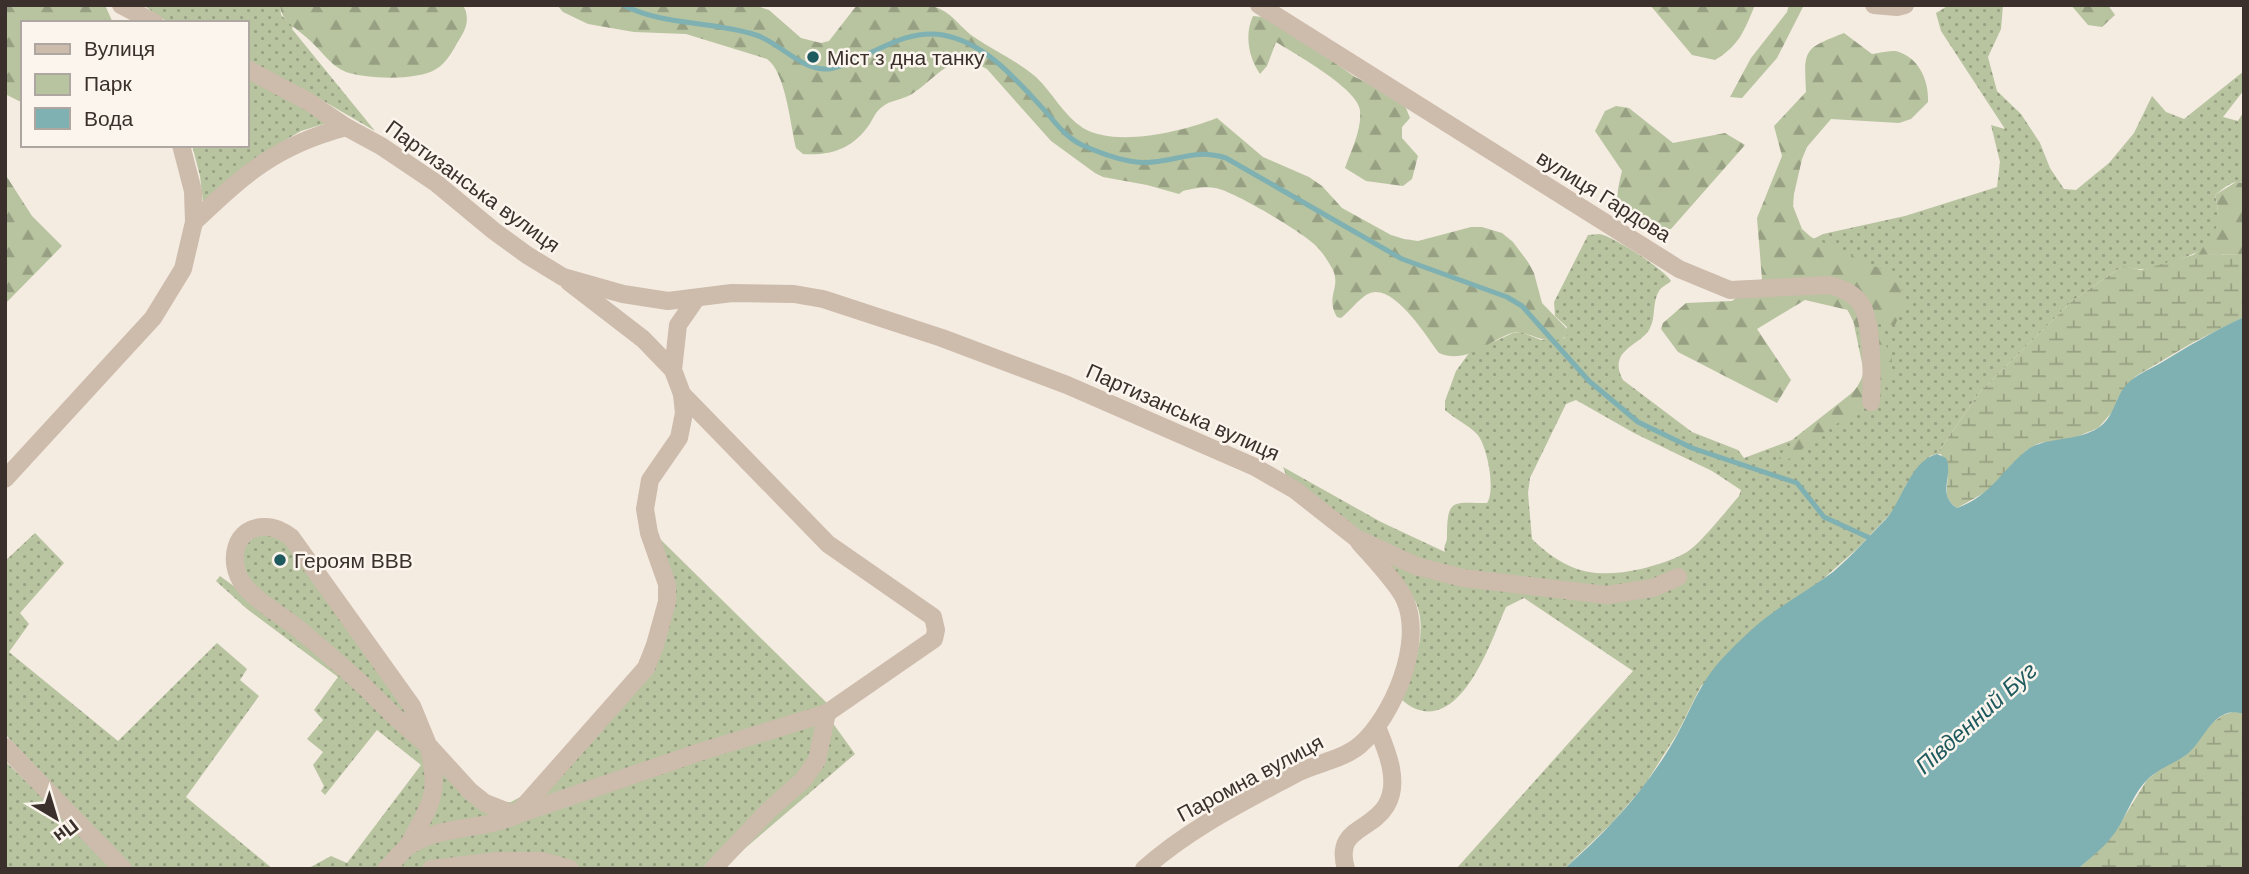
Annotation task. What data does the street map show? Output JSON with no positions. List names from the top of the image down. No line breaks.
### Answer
{"streets":{"street":["Партизанська вулиця","вулиця Гардова","Паромна вулиця"]},"crossings":[["Партизанська вулиця","Паромна вулиця"]],"water":["Південний Буг"],"places":["Міст з дна танку","Героям ВВВ"],"legend":["Вулиця","Парк","Вода"],"north":"bottom right"}
